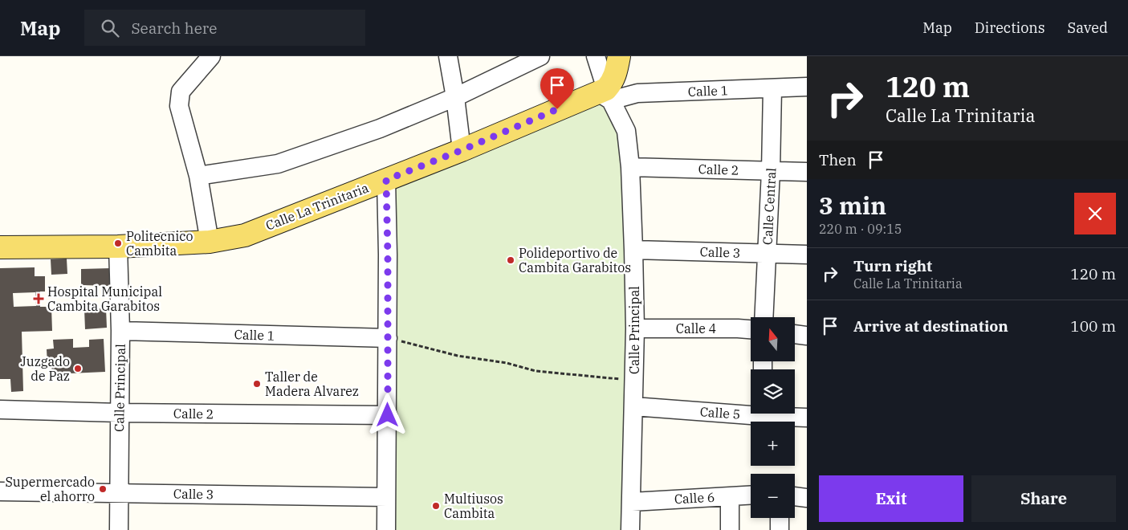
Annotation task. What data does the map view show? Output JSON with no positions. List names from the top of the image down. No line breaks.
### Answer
{"streets":{"main road":["Calle La Trinitaria"],"street":["Calle 1","Calle 2","Calle Central","Calle 3","Calle 4","Calle Principal","Calle 5","Calle 6"]},"crossings":[["Calle 1","Calle La Trinitaria"],["Calle 1","Calle Central"],["Calle 1","Calle Principal"],["Calle 2","Calle Central"],["Calle 2","Calle Principal"],["Calle La Trinitaria","Calle Principal"],["Calle Central","Calle 3"],["Calle 3","Calle Principal"],["Calle 4","Calle Principal"],["Calle Principal","Calle 5"],["Calle Principal","Calle 6"]],"places":{"other":["Politecnico Cambita","Polideportivo de Cambita Garabitos","Juzgado de Paz","Taller de Madera Alvarez","Supermercado el ahorro","Multiusos Cambita"],"health":["Hospital Municipal Cambita Garabitos"]},"north":"top","page":{"header":"Map","search":"Search here","nav":["Map","Directions","Saved"],"turn":["120 m","Calle La Trinitaria"],"then":"Then","heading":["3 min","220 m · 09:15"],"list":[{"name":"Turn right","note":"Calle La Trinitaria","value":"120 m"},{"name":"Arrive at destination","value":"100 m"}],"map_buttons":["+","−"],"buttons":["Exit","Share"]}}
